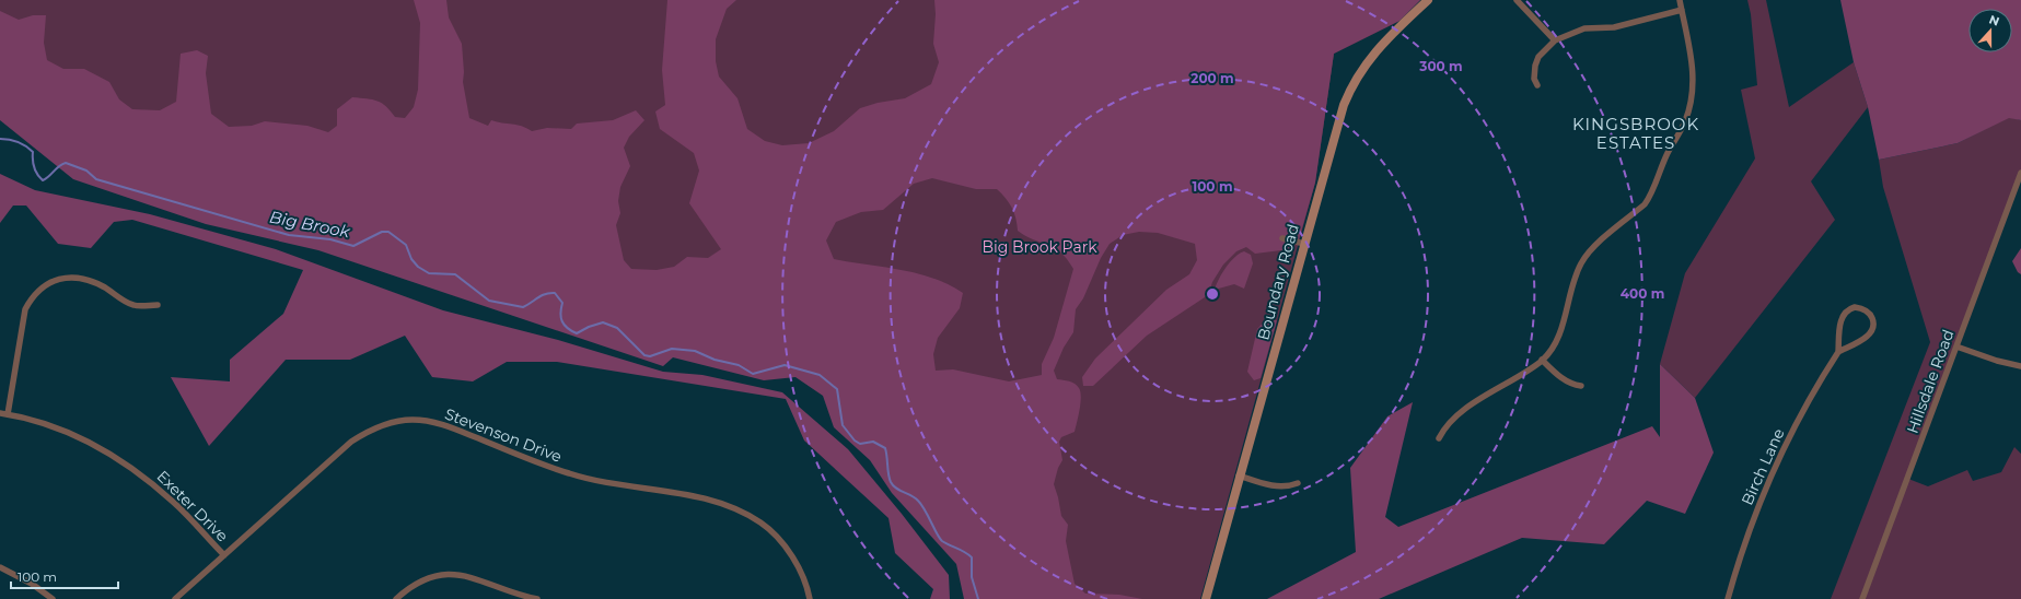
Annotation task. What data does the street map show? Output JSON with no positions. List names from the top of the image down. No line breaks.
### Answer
{"streets":{"street":["Boundary Road","Hillsdale Road","Stevenson Drive","Birch Lane","Exeter Drive"]},"crossings":[["Stevenson Drive","Exeter Drive"]],"districts":["KINGSBROOK ESTATES"],"water":["Big Brook"],"parks":["Big Brook Park"],"scale_bar":"100 m","north":"top","rings":["300 m","200 m","100 m","400 m"]}
